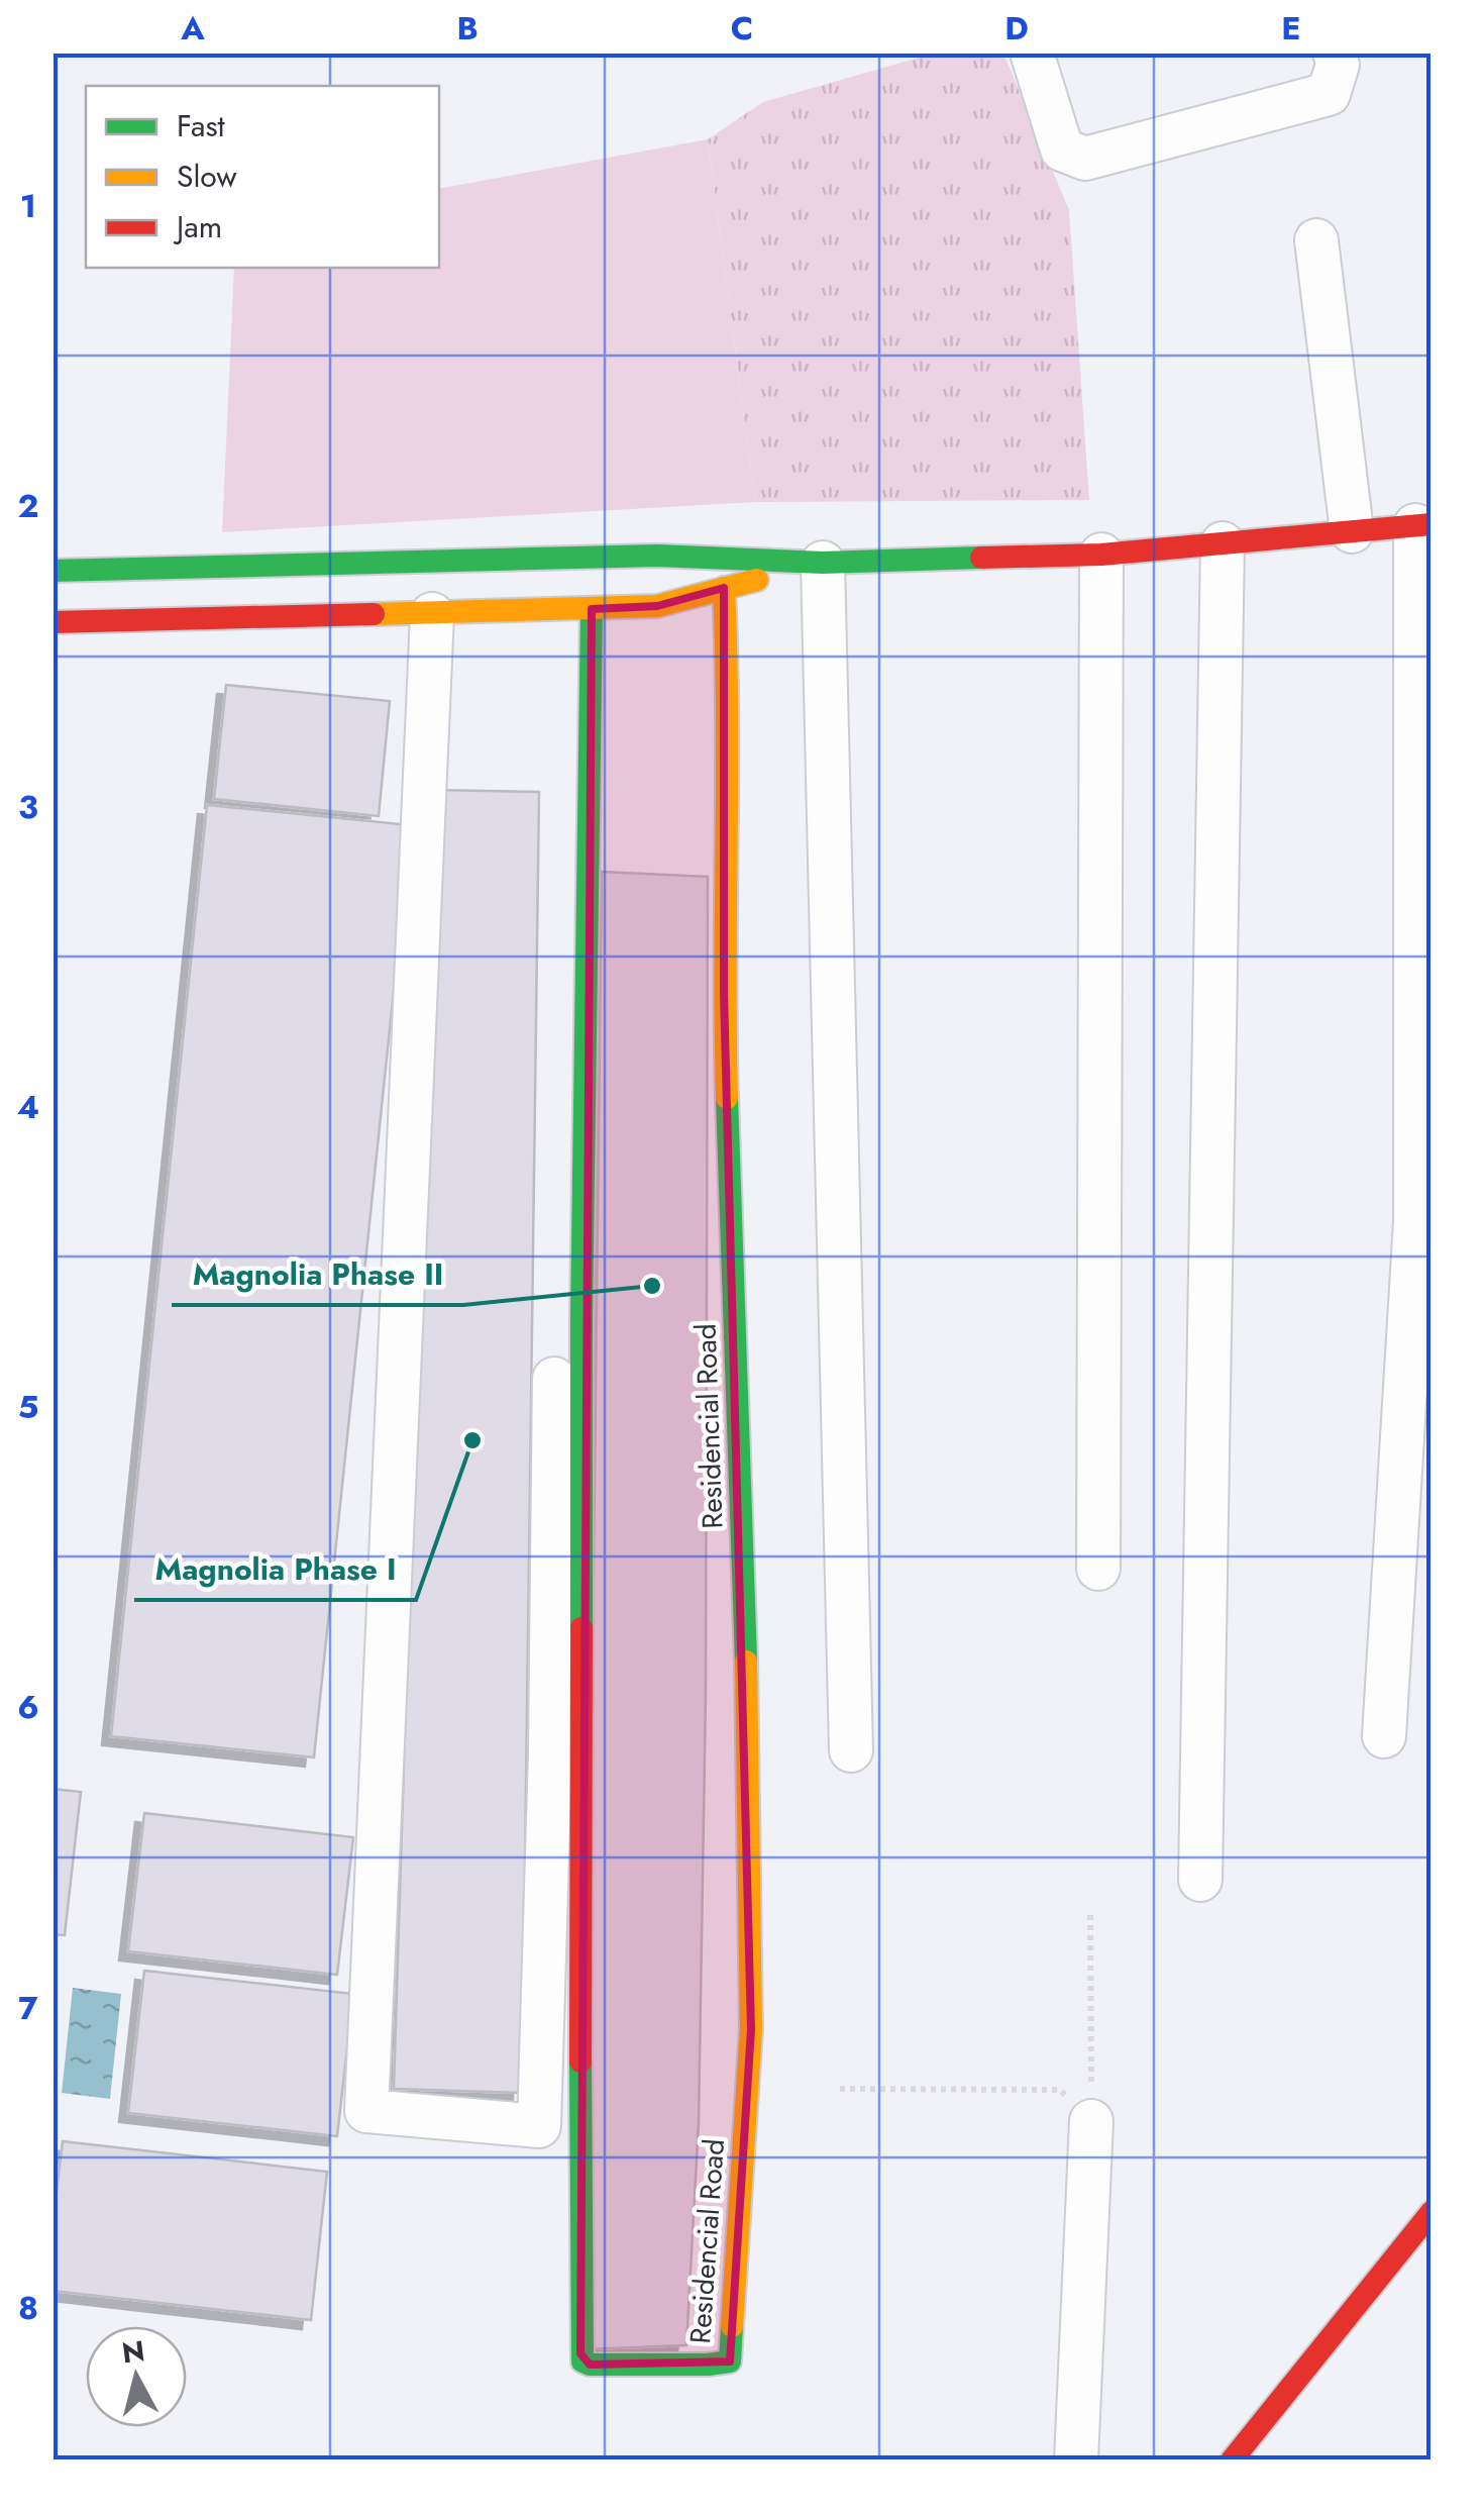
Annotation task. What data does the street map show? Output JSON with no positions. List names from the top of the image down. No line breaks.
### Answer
{"streets":{"street":["Residencial Road"]},"places":["Magnolia Phase II","Magnolia Phase I"],"legend":["Fast","Slow","Jam"],"north":"top","grid":{"columns":["A","B","C","D","E"],"rows":["1","2","3","4","5","6","7","8"]}}
